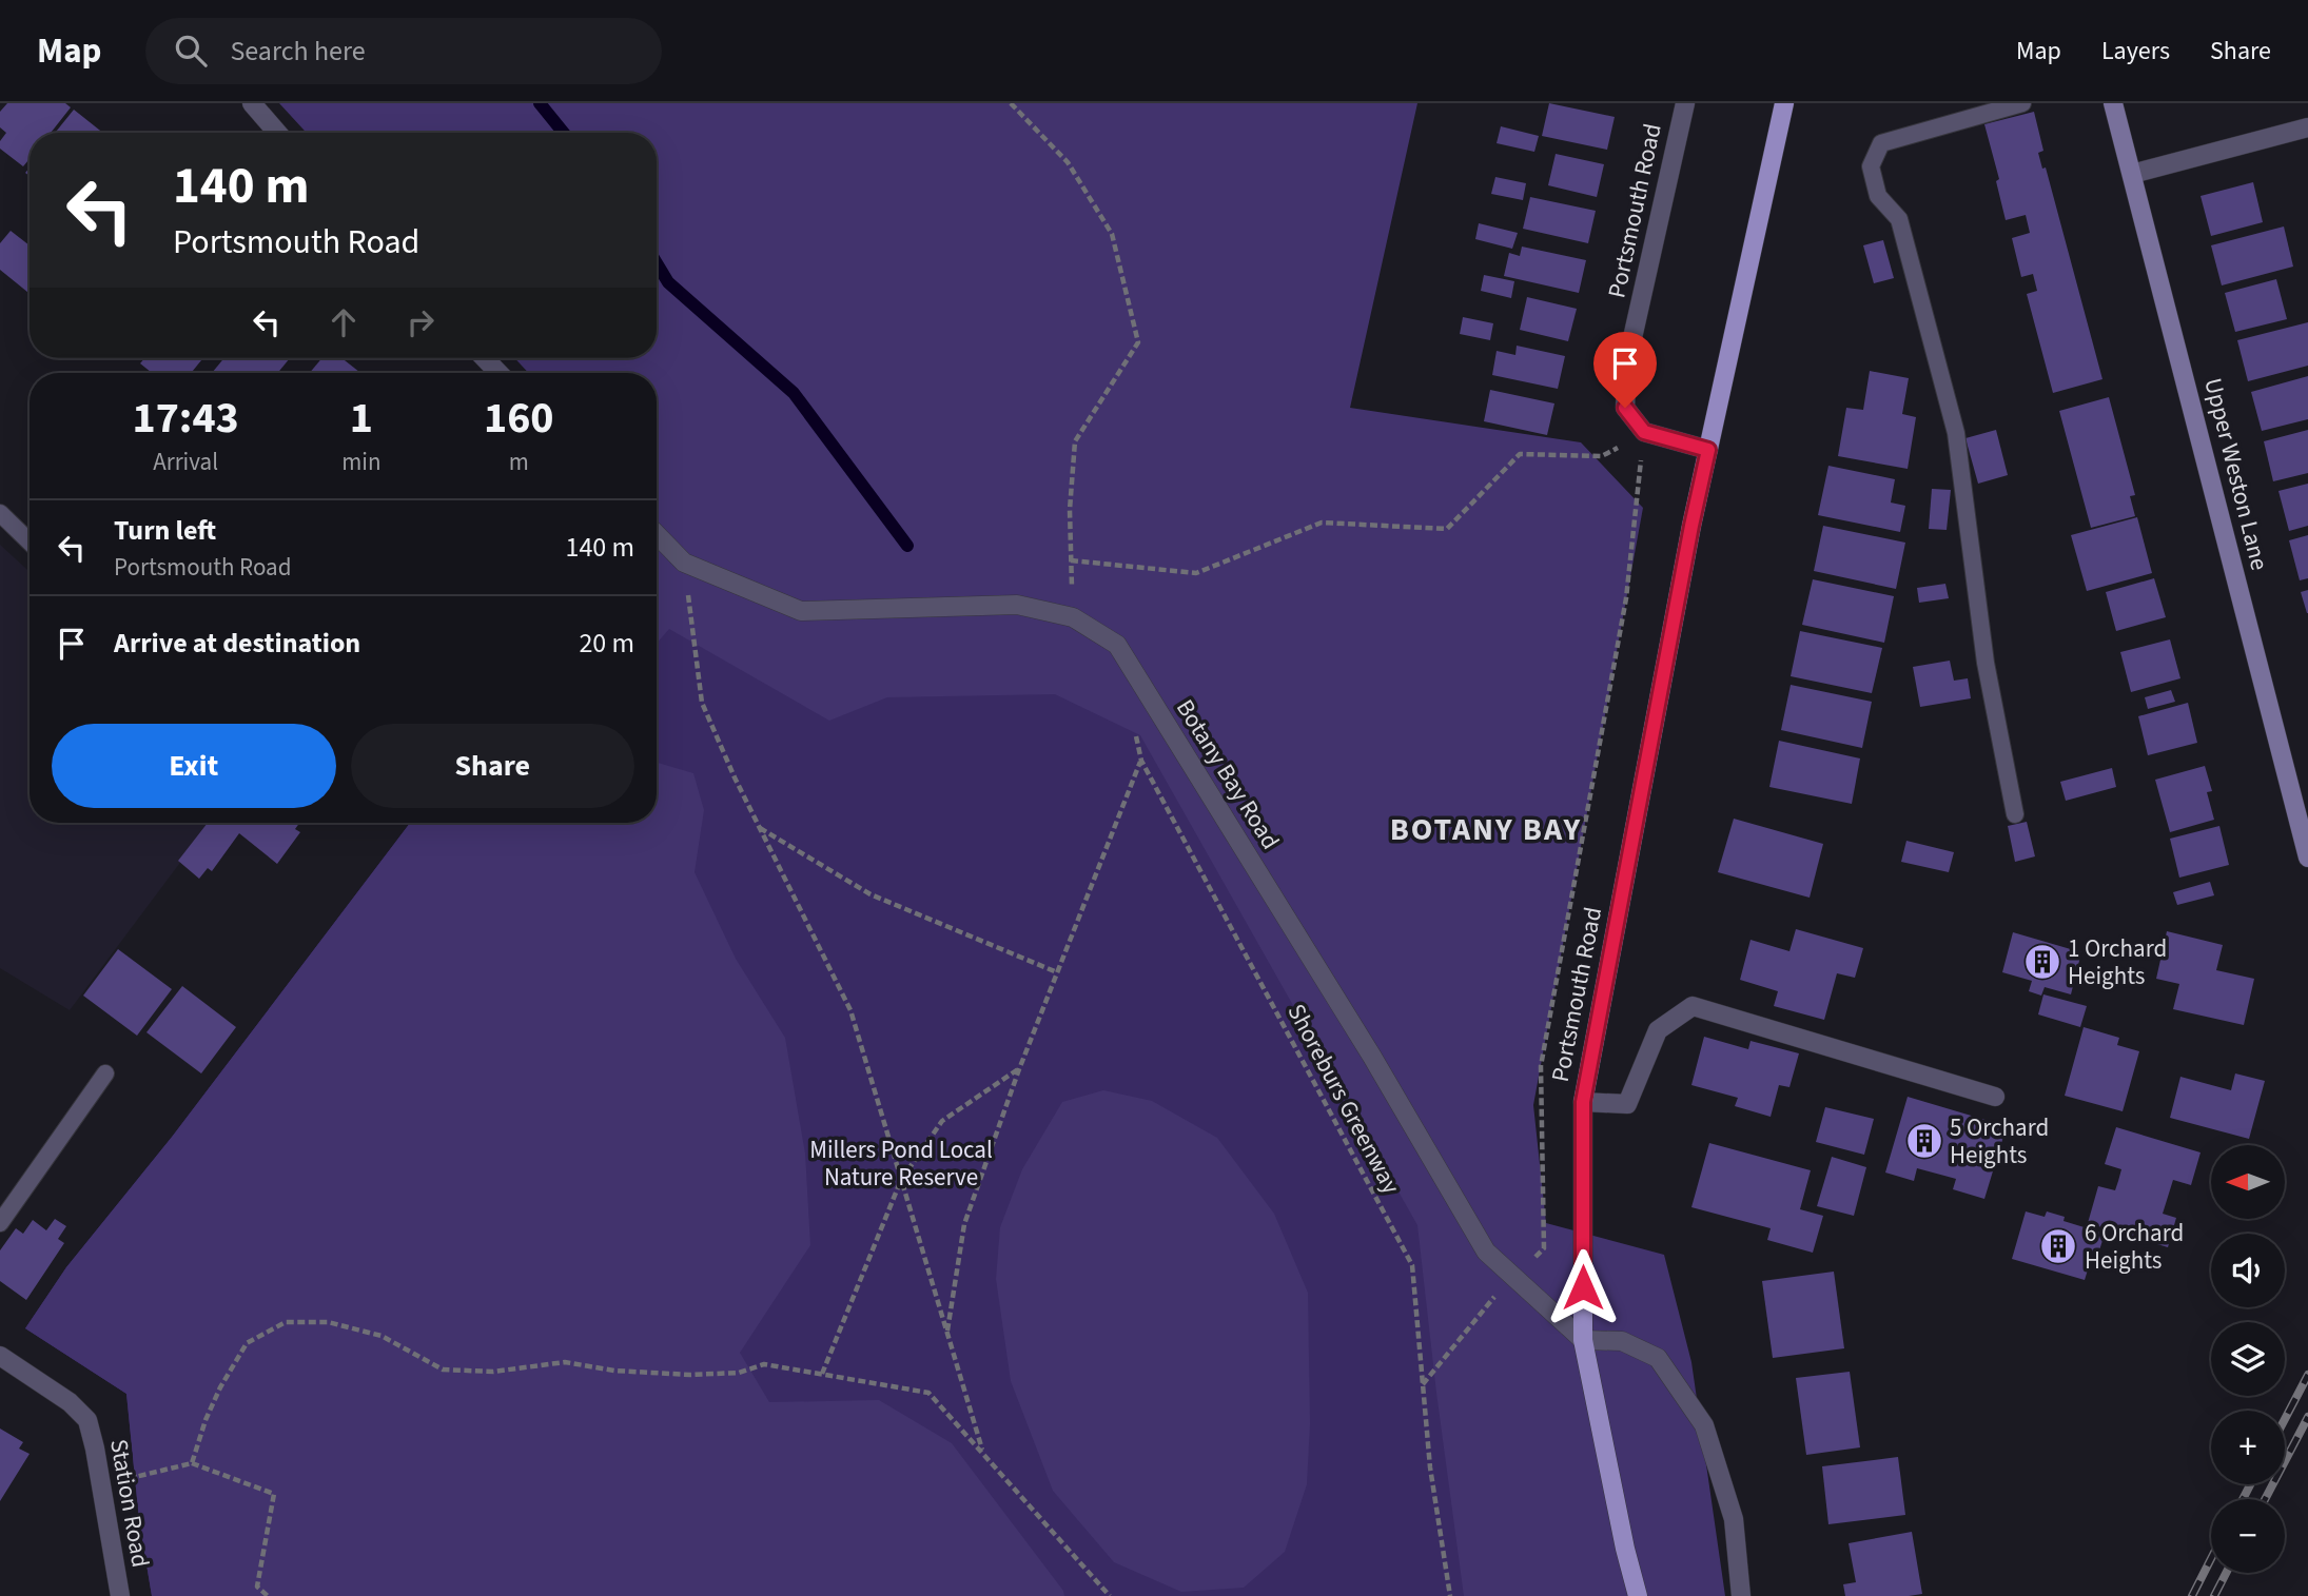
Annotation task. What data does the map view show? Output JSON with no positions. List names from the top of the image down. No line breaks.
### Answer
{"streets":{"main road":["Portsmouth Road"],"street":["Upper Weston Lane","Botany Bay Road","Station Road"],"path":["Shoreburs Greenway"]},"crossings":[["Portsmouth Road","Botany Bay Road"]],"districts":["BOTANY BAY"],"parks":["Millers Pond Local Nature Reserve"],"places":{"building":["1 Orchard Heights","5 Orchard Heights","6 Orchard Heights"]},"north":"left","page":{"header":"Map","search":"Search here","nav":["Map","Layers","Share"],"turn":["140 m","Portsmouth Road"],"eta":["17:43","Arrival","1","min","160","m"],"list":[{"name":"Turn left","note":"Portsmouth Road","value":"140 m"},{"name":"Arrive at destination","value":"20 m"}],"buttons":["Exit","Share"],"map_buttons":["+","−"]}}
